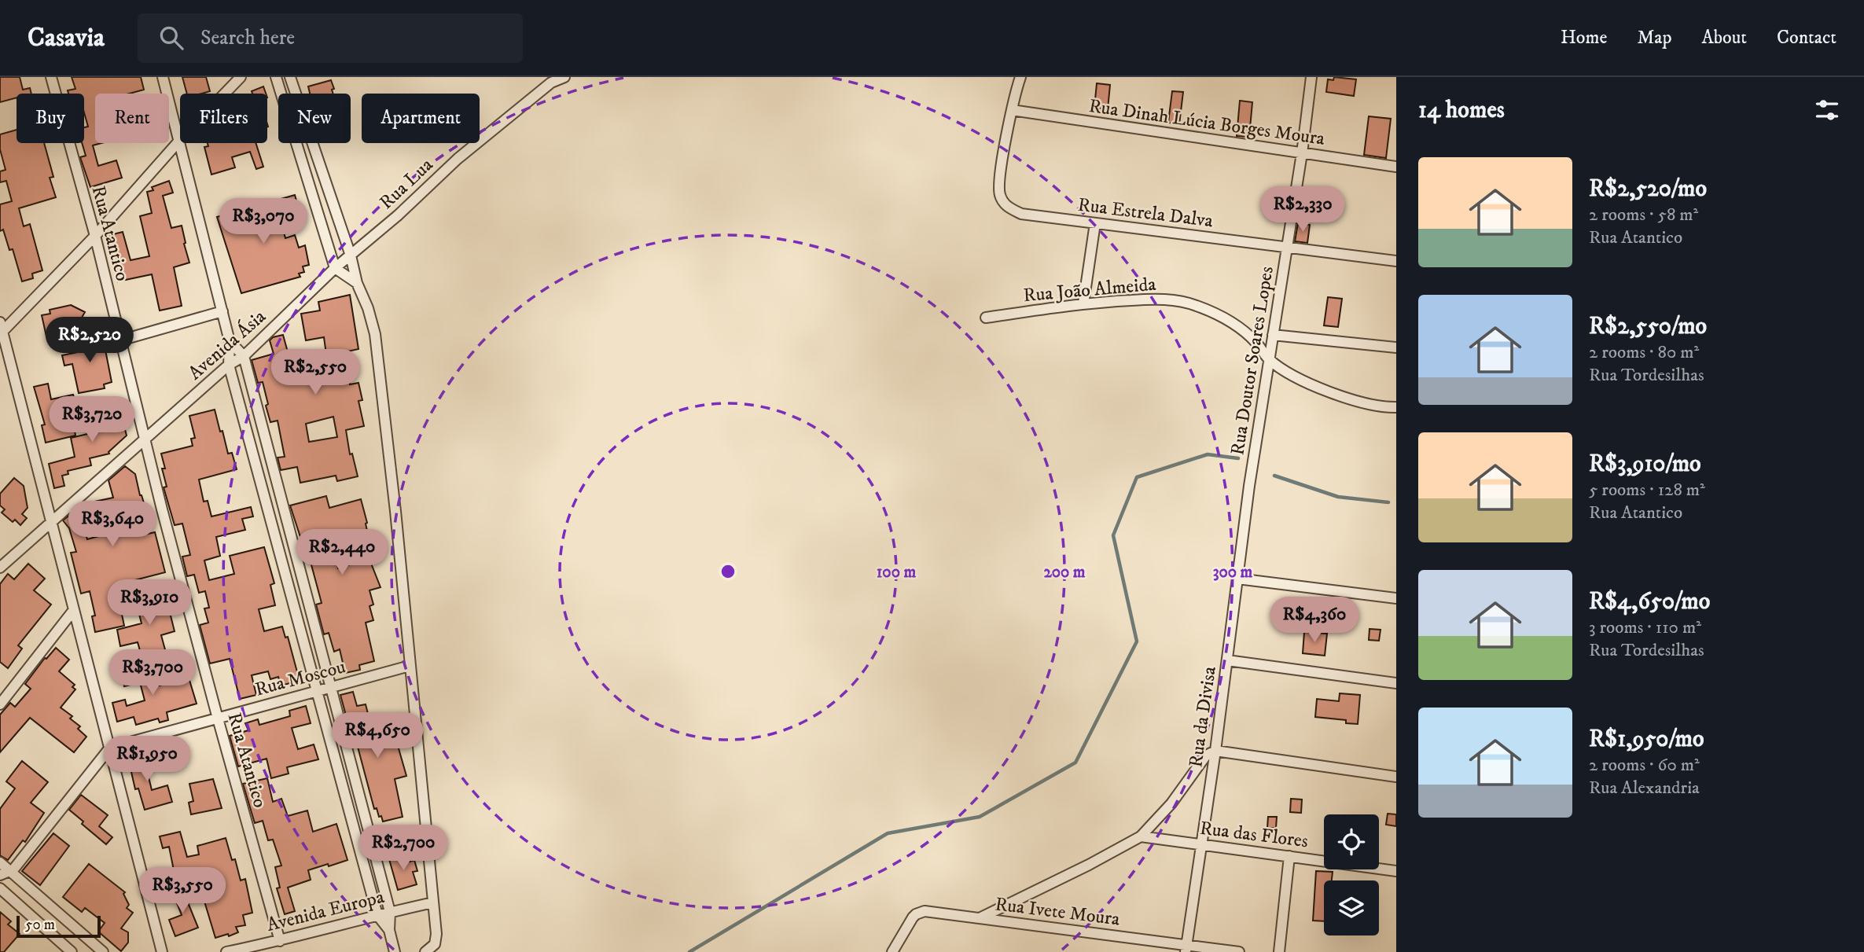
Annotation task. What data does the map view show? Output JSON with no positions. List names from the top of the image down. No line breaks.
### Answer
{"streets":{"street":["Rua Dinah Lúcia Borges Moura","Rua Lua","Rua Estrela Dalva","Rua Atantico","Rua João Almeida","Avenida Ásia","Rua Doutor Soares Lopes","Rua Moscou","Rua da Divisa","Rua das Flores","Avenida Europa","Rua Ivete Moura"]},"crossings":[["Rua Dinah Lúcia Borges Moura","Rua Estrela Dalva"],["Rua Dinah Lúcia Borges Moura","Rua Doutor Soares Lopes"],["Rua Lua","Avenida Ásia"],["Rua Estrela Dalva","Rua Doutor Soares Lopes"],["Rua Atantico","Avenida Ásia"],["Rua Atantico","Rua Moscou"],["Rua Atantico","Avenida Europa"],["Rua João Almeida","Rua Doutor Soares Lopes"],["Rua Doutor Soares Lopes","Rua da Divisa"],["Rua da Divisa","Rua das Flores"],["Rua da Divisa","Rua Ivete Moura"]],"scale_bar":"50 m","page":{"header":"Casavia","search":"Search here","nav":["Home","Map","About","Contact"],"heading":"14 homes","chip":["Buy","Rent","Filters","New","Apartment"],"list":[{"name":"R$2,520/mo","note":"2 rooms · 58 m² · Rua Atantico"},{"name":"R$2,550/mo","note":"2 rooms · 80 m² · Rua Tordesilhas"},{"name":"R$3,910/mo","note":"5 rooms · 128 m² · Rua Atantico"},{"name":"R$4,650/mo","note":"3 rooms · 110 m² · Rua Tordesilhas"},{"name":"R$1,950/mo","note":"2 rooms · 60 m² · Rua Alexandria"}],"price":["R$2,330","R$3,070","R$2,520","R$2,550","R$3,720","R$3,640","R$2,440","R$3,910","R$4,360","R$3,700","R$4,650","R$1,950","R$2,700","R$3,550"],"scale":"50 m"},"rings":["100 m","200 m","300 m"]}
